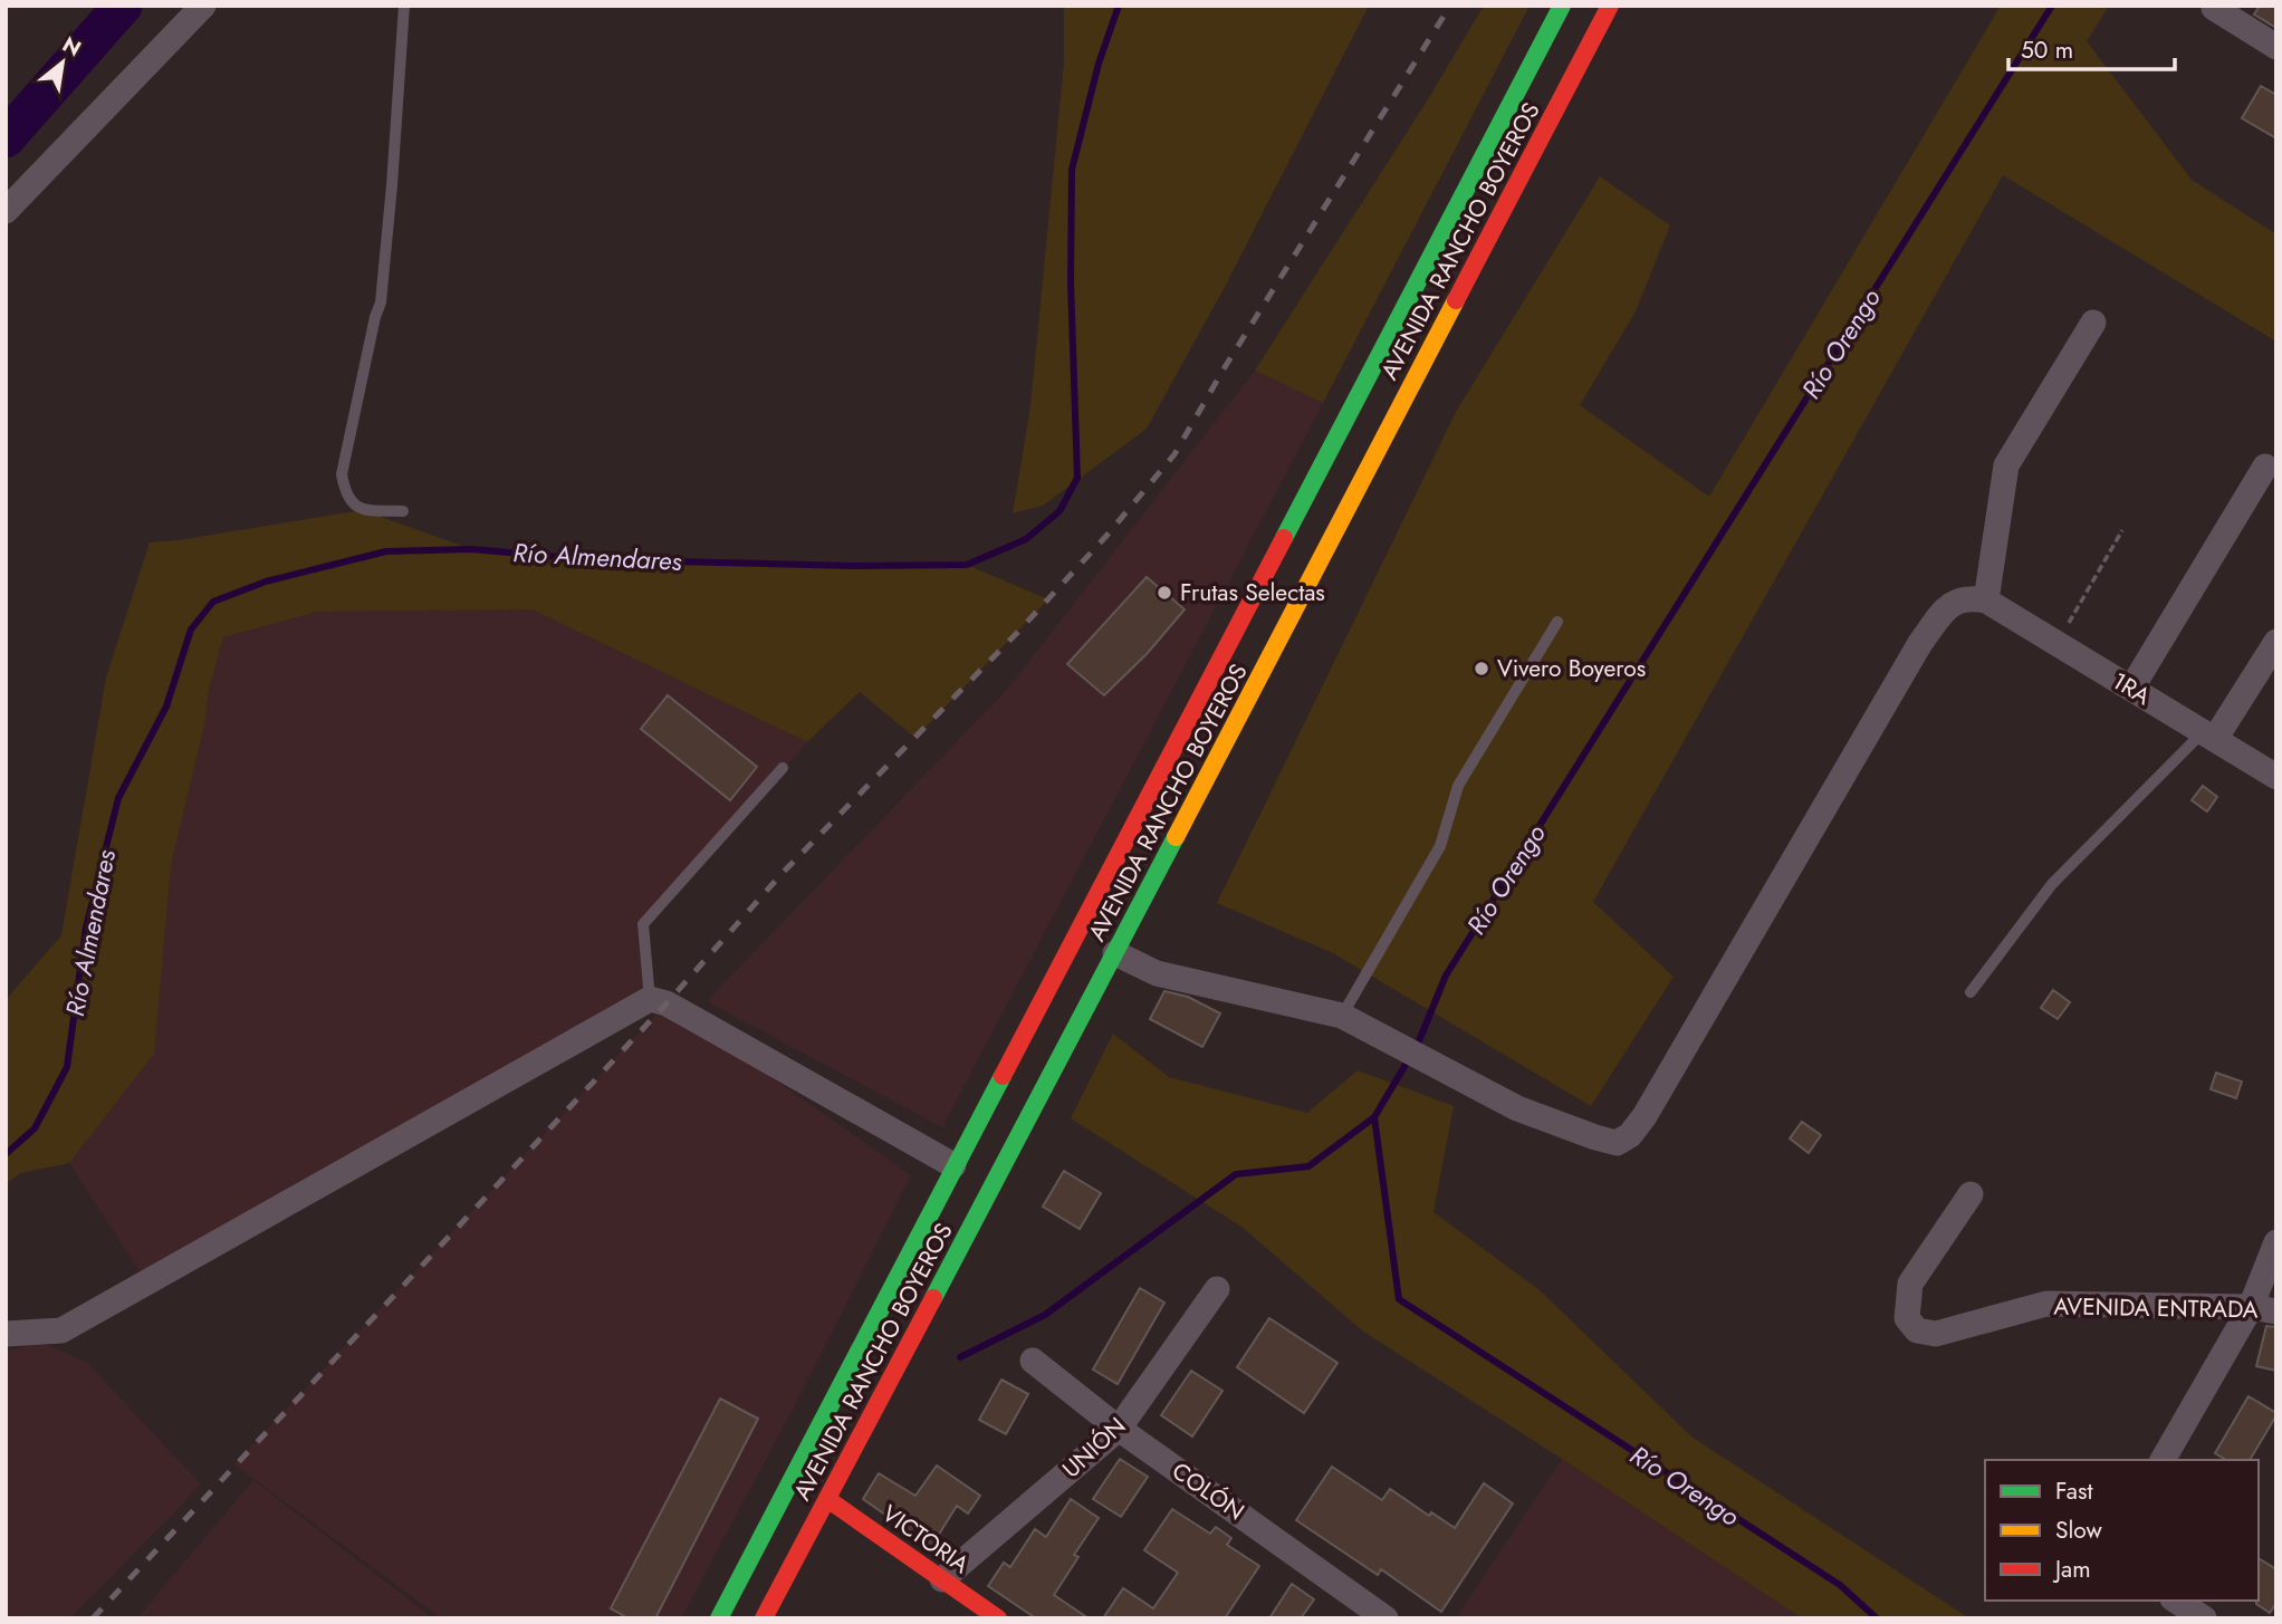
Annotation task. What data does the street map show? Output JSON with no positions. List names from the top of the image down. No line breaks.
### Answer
{"streets":{"main road":["AVENIDA RANCHO BOYEROS","VICTORIA"],"street":["1RA","AVENIDA ENTRADA","UNIÓN","COLÓN"]},"crossings":[["AVENIDA RANCHO BOYEROS","VICTORIA"],["UNIÓN","COLÓN"],["UNIÓN","VICTORIA"]],"water":["Río Orengo","Río Almendares"],"places":["Frutas Selectas","Vivero Boyeros"],"legend":["Fast","Slow","Jam"],"scale_bar":"50 m","north":"top right"}
